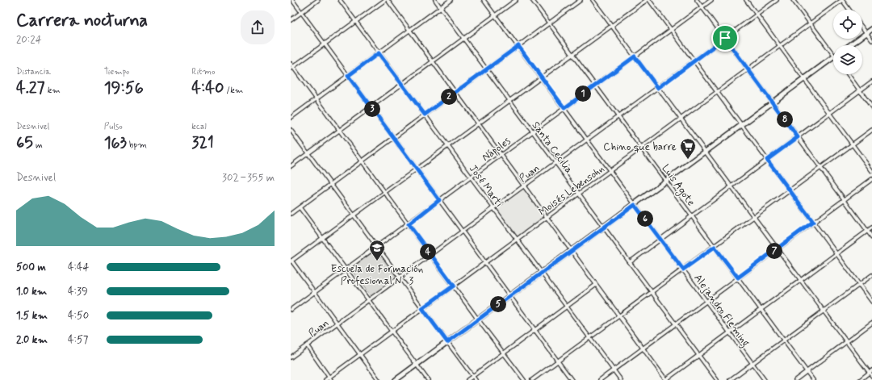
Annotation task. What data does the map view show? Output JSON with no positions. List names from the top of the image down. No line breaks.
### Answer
{"streets":{"street":["Santa Cecilia","Nápoles","Puan","Luis Agote","José Martí","Moisés Lebensohn","Alejandro Fleming"]},"crossings":[["Santa Cecilia","Nápoles"],["Santa Cecilia","Puan"],["Santa Cecilia","Moisés Lebensohn"],["Nápoles","Luis Agote"],["Nápoles","José Martí"],["Nápoles","Alejandro Fleming"],["Puan","Luis Agote"],["Puan","José Martí"],["Puan","Alejandro Fleming"],["Luis Agote","Moisés Lebensohn"],["José Martí","Moisés Lebensohn"],["Moisés Lebensohn","Alejandro Fleming"]],"places":{"supermarket":["Chino que barre"],"school or university":["Escuela de Formación Profesional N° 3"]},"page":{"heading":["Carrera nocturna","20:24"],"stats":[["Distancia","4.27 km"],["Tiempo","19:56"],["Ritmo","4:40 /km"],["Desnivel","65 m"],["Pulso","163 bpm"],["kcal","321"]],"pins":["1","2","3","8","6","7","4","5"],"chart":["Desnivel","302–355 m"],"list":[{"name":"500 m","note":"4:44"},{"name":"1.0 km","note":"4:39"},{"name":"1.5 km","note":"4:50"},{"name":"2.0 km","note":"4:57"}]}}
